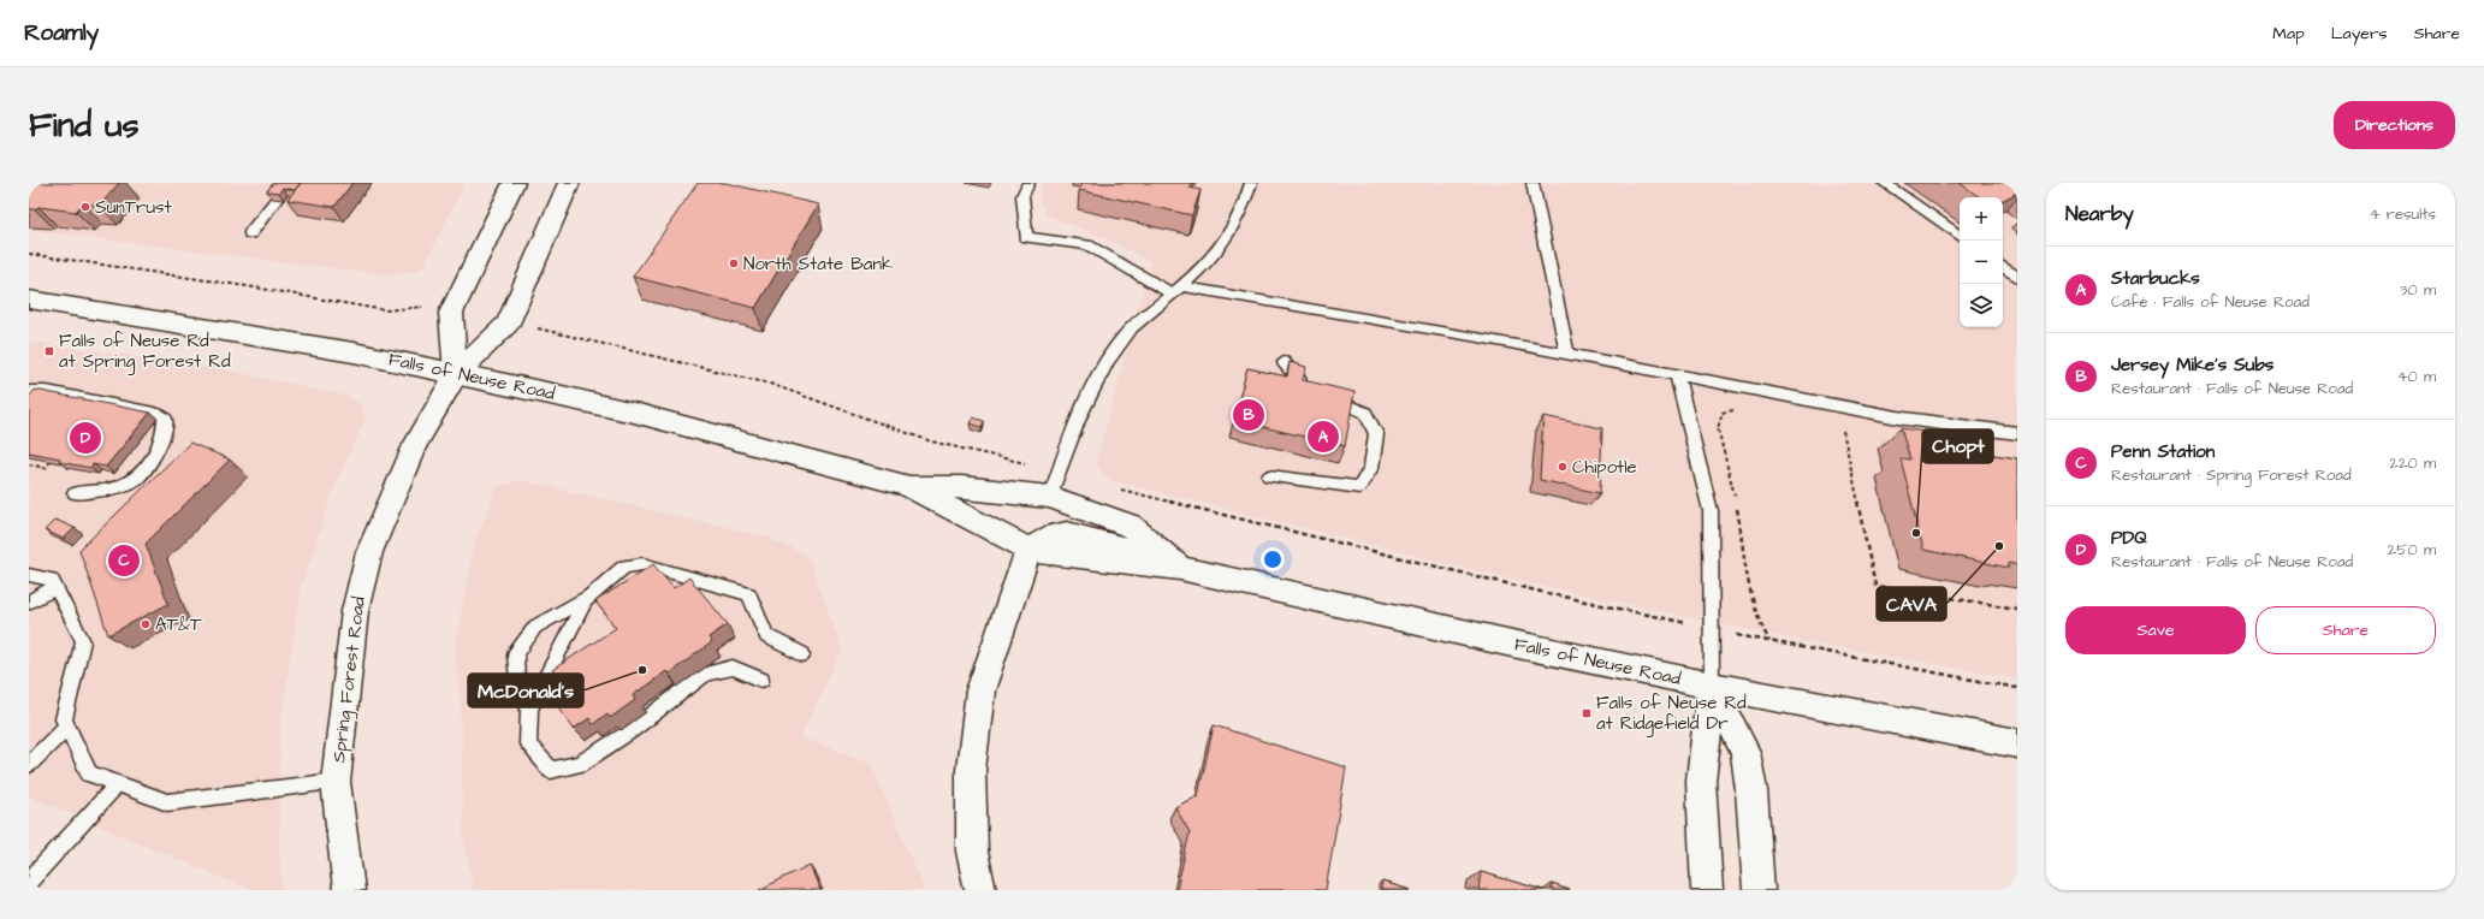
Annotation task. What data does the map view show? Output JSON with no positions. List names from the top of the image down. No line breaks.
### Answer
{"streets":{"main road":["Falls of Neuse Road","Spring Forest Road"]},"crossings":[["Falls of Neuse Road","Spring Forest Road"]],"places":{"other":["SunTrust","North State Bank","Chipotle","Chopt","CAVA","AT&T","McDonald's"],"transit":["Falls of Neuse Rd at Spring Forest Rd","Falls of Neuse Rd at Ridgefield Dr"]},"page":{"header":"Roamly","nav":["Map","Layers","Share"],"buttons":["Directions",["Save","Share"]],"title":"Find us","heading":["Nearby","4 results"],"map_buttons":["+","−"],"list":[{"mark":"A","name":"Starbucks","note":"Café · Falls of Neuse Road","value":"30 m"},{"mark":"B","name":"Jersey Mike's Subs","note":"Restaurant · Falls of Neuse Road","value":"40 m"},{"mark":"C","name":"Penn Station","note":"Restaurant · Spring Forest Road","value":"220 m"},{"mark":"D","name":"PDQ","note":"Restaurant · Falls of Neuse Road","value":"250 m"}],"pins":["B","A","D","C"]}}
